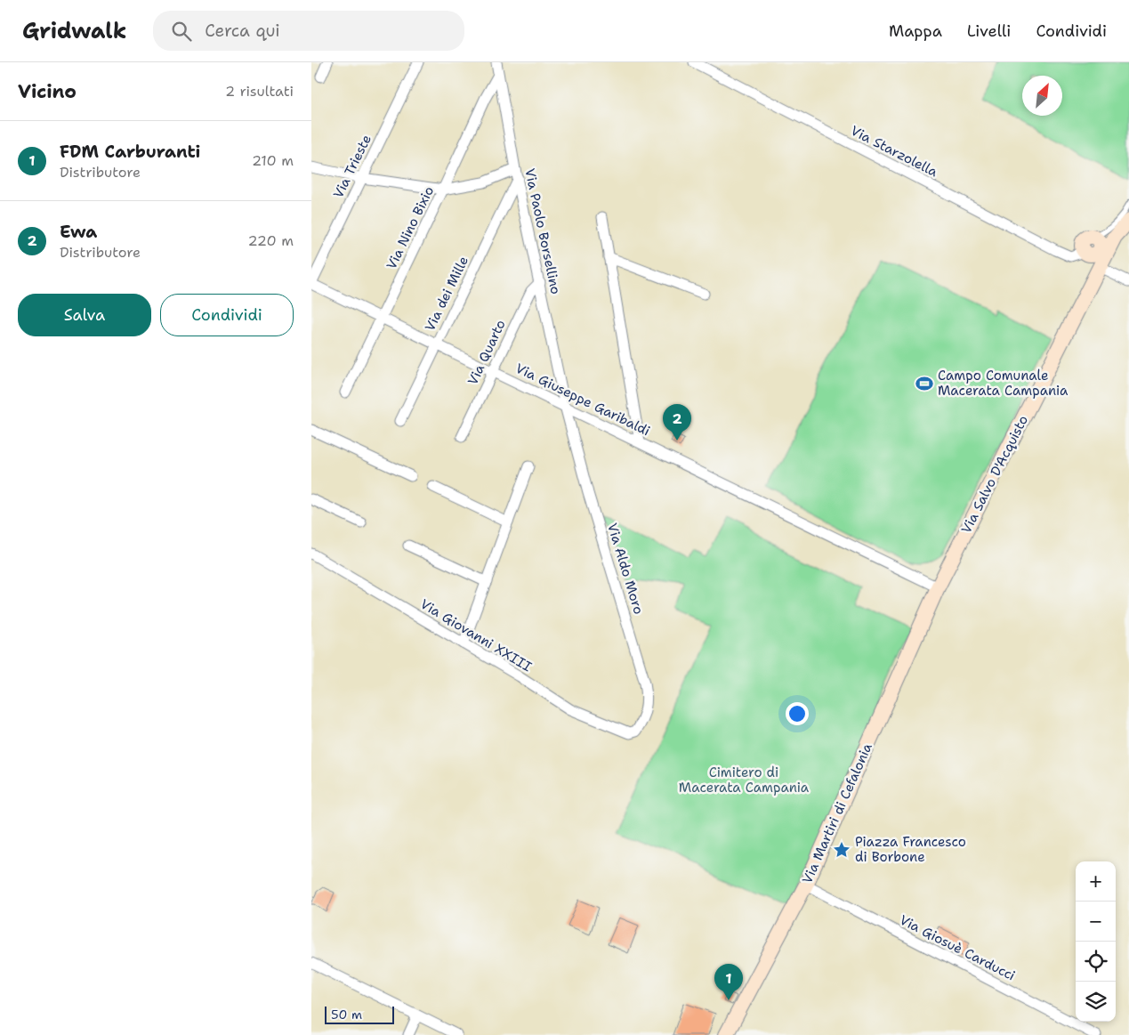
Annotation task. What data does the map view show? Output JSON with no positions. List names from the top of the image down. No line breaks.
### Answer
{"streets":{"street":["Via Starzolella","Via Trieste","Via Nino Bixio","Via Paolo Borsellino","Via dei Mille","Via Quarto","Via Giuseppe Garibaldi","Via Salvo D'Acquisto","Via Aldo Moro","Via Giovanni XXIII","Via Martiri di Cefalonia","Via Giosuè Carducci"]},"crossings":[["Via Starzolella","Via Salvo D'Acquisto"],["Via Trieste","Via Giuseppe Garibaldi"],["Via Nino Bixio","Via Paolo Borsellino"],["Via Nino Bixio","Via Giuseppe Garibaldi"],["Via Paolo Borsellino","Via dei Mille"],["Via Paolo Borsellino","Via Quarto"],["Via Paolo Borsellino","Via Giuseppe Garibaldi"],["Via Paolo Borsellino","Via Aldo Moro"],["Via dei Mille","Via Giuseppe Garibaldi"],["Via Quarto","Via Giuseppe Garibaldi"],["Via Giuseppe Garibaldi","Via Salvo D'Acquisto"],["Via Giuseppe Garibaldi","Via Aldo Moro"],["Via Giuseppe Garibaldi","Via Martiri di Cefalonia"],["Via Salvo D'Acquisto","Via Martiri di Cefalonia"],["Via Aldo Moro","Via Giovanni XXIII"],["Via Martiri di Cefalonia","Via Giosuè Carducci"]],"parks":["Cimitero di Macerata Campania"],"places":{"sports":["Campo Comunale Macerata Campania"],"place":["Piazza Francesco di Borbone"]},"scale_bar":"50 m","north":"top right","page":{"header":"Gridwalk","search":"Cerca qui","nav":["Mappa","Livelli","Condividi"],"heading":["Vicino","2 risultati"],"list":[{"mark":"1","name":"FDM Carburanti","note":"Distributore","value":"210 m"},{"mark":"2","name":"Ewa","note":"Distributore","value":"220 m"}],"buttons":["Salva","Condividi"],"pins":["2","1"],"map_buttons":["+","−"],"scale":"50 m"}}
